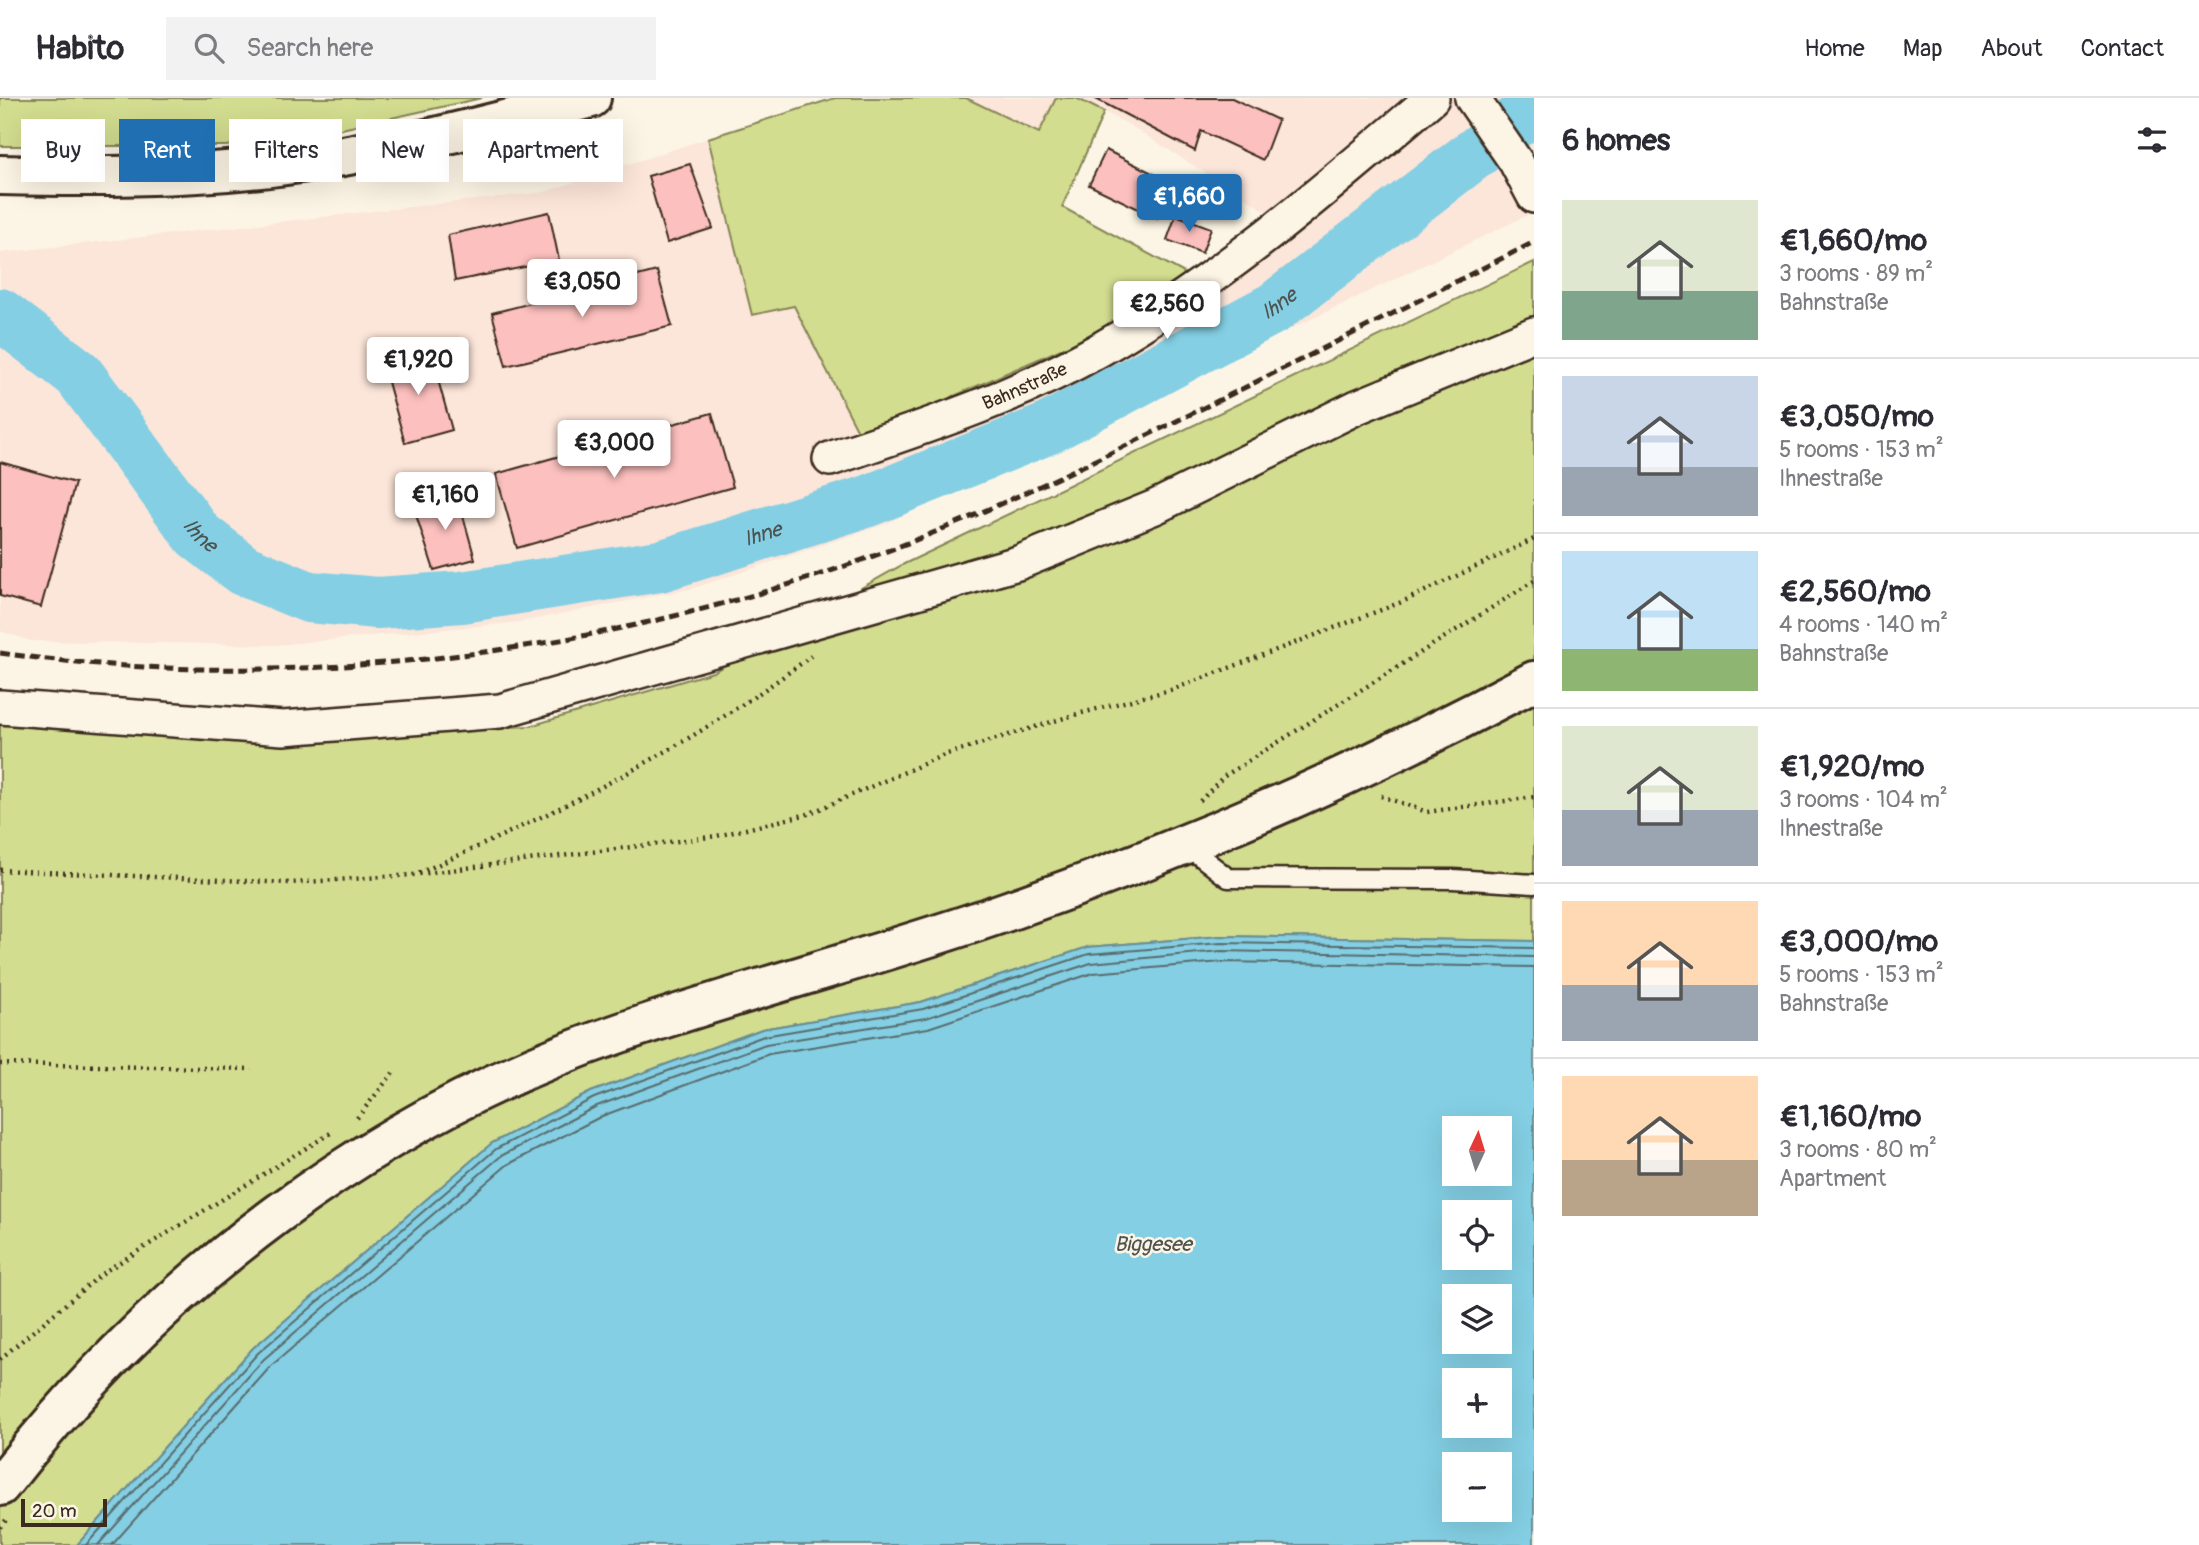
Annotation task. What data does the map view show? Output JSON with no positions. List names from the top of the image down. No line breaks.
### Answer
{"streets":{"street":["Bahnstraße"]},"water":["Ihne","Biggesee"],"scale_bar":"20 m","north":"top","page":{"header":"Habito","search":"Search here","nav":["Home","Map","About","Contact"],"heading":"6 homes","chip":["Buy","Rent","Filters","New","Apartment"],"price":["€1,660","€3,050","€2,560","€1,920","€3,000","€1,160"],"list":[{"name":"€1,660/mo","note":"3 rooms · 89 m² · Bahnstraße"},{"name":"€3,050/mo","note":"5 rooms · 153 m² · Ihnestraße"},{"name":"€2,560/mo","note":"4 rooms · 140 m² · Bahnstraße"},{"name":"€1,920/mo","note":"3 rooms · 104 m² · Ihnestraße"},{"name":"€3,000/mo","note":"5 rooms · 153 m² · Bahnstraße"},{"name":"€1,160/mo","note":"3 rooms · 80 m² · Apartment"}],"map_buttons":["+","−"],"scale":"20 m"}}
